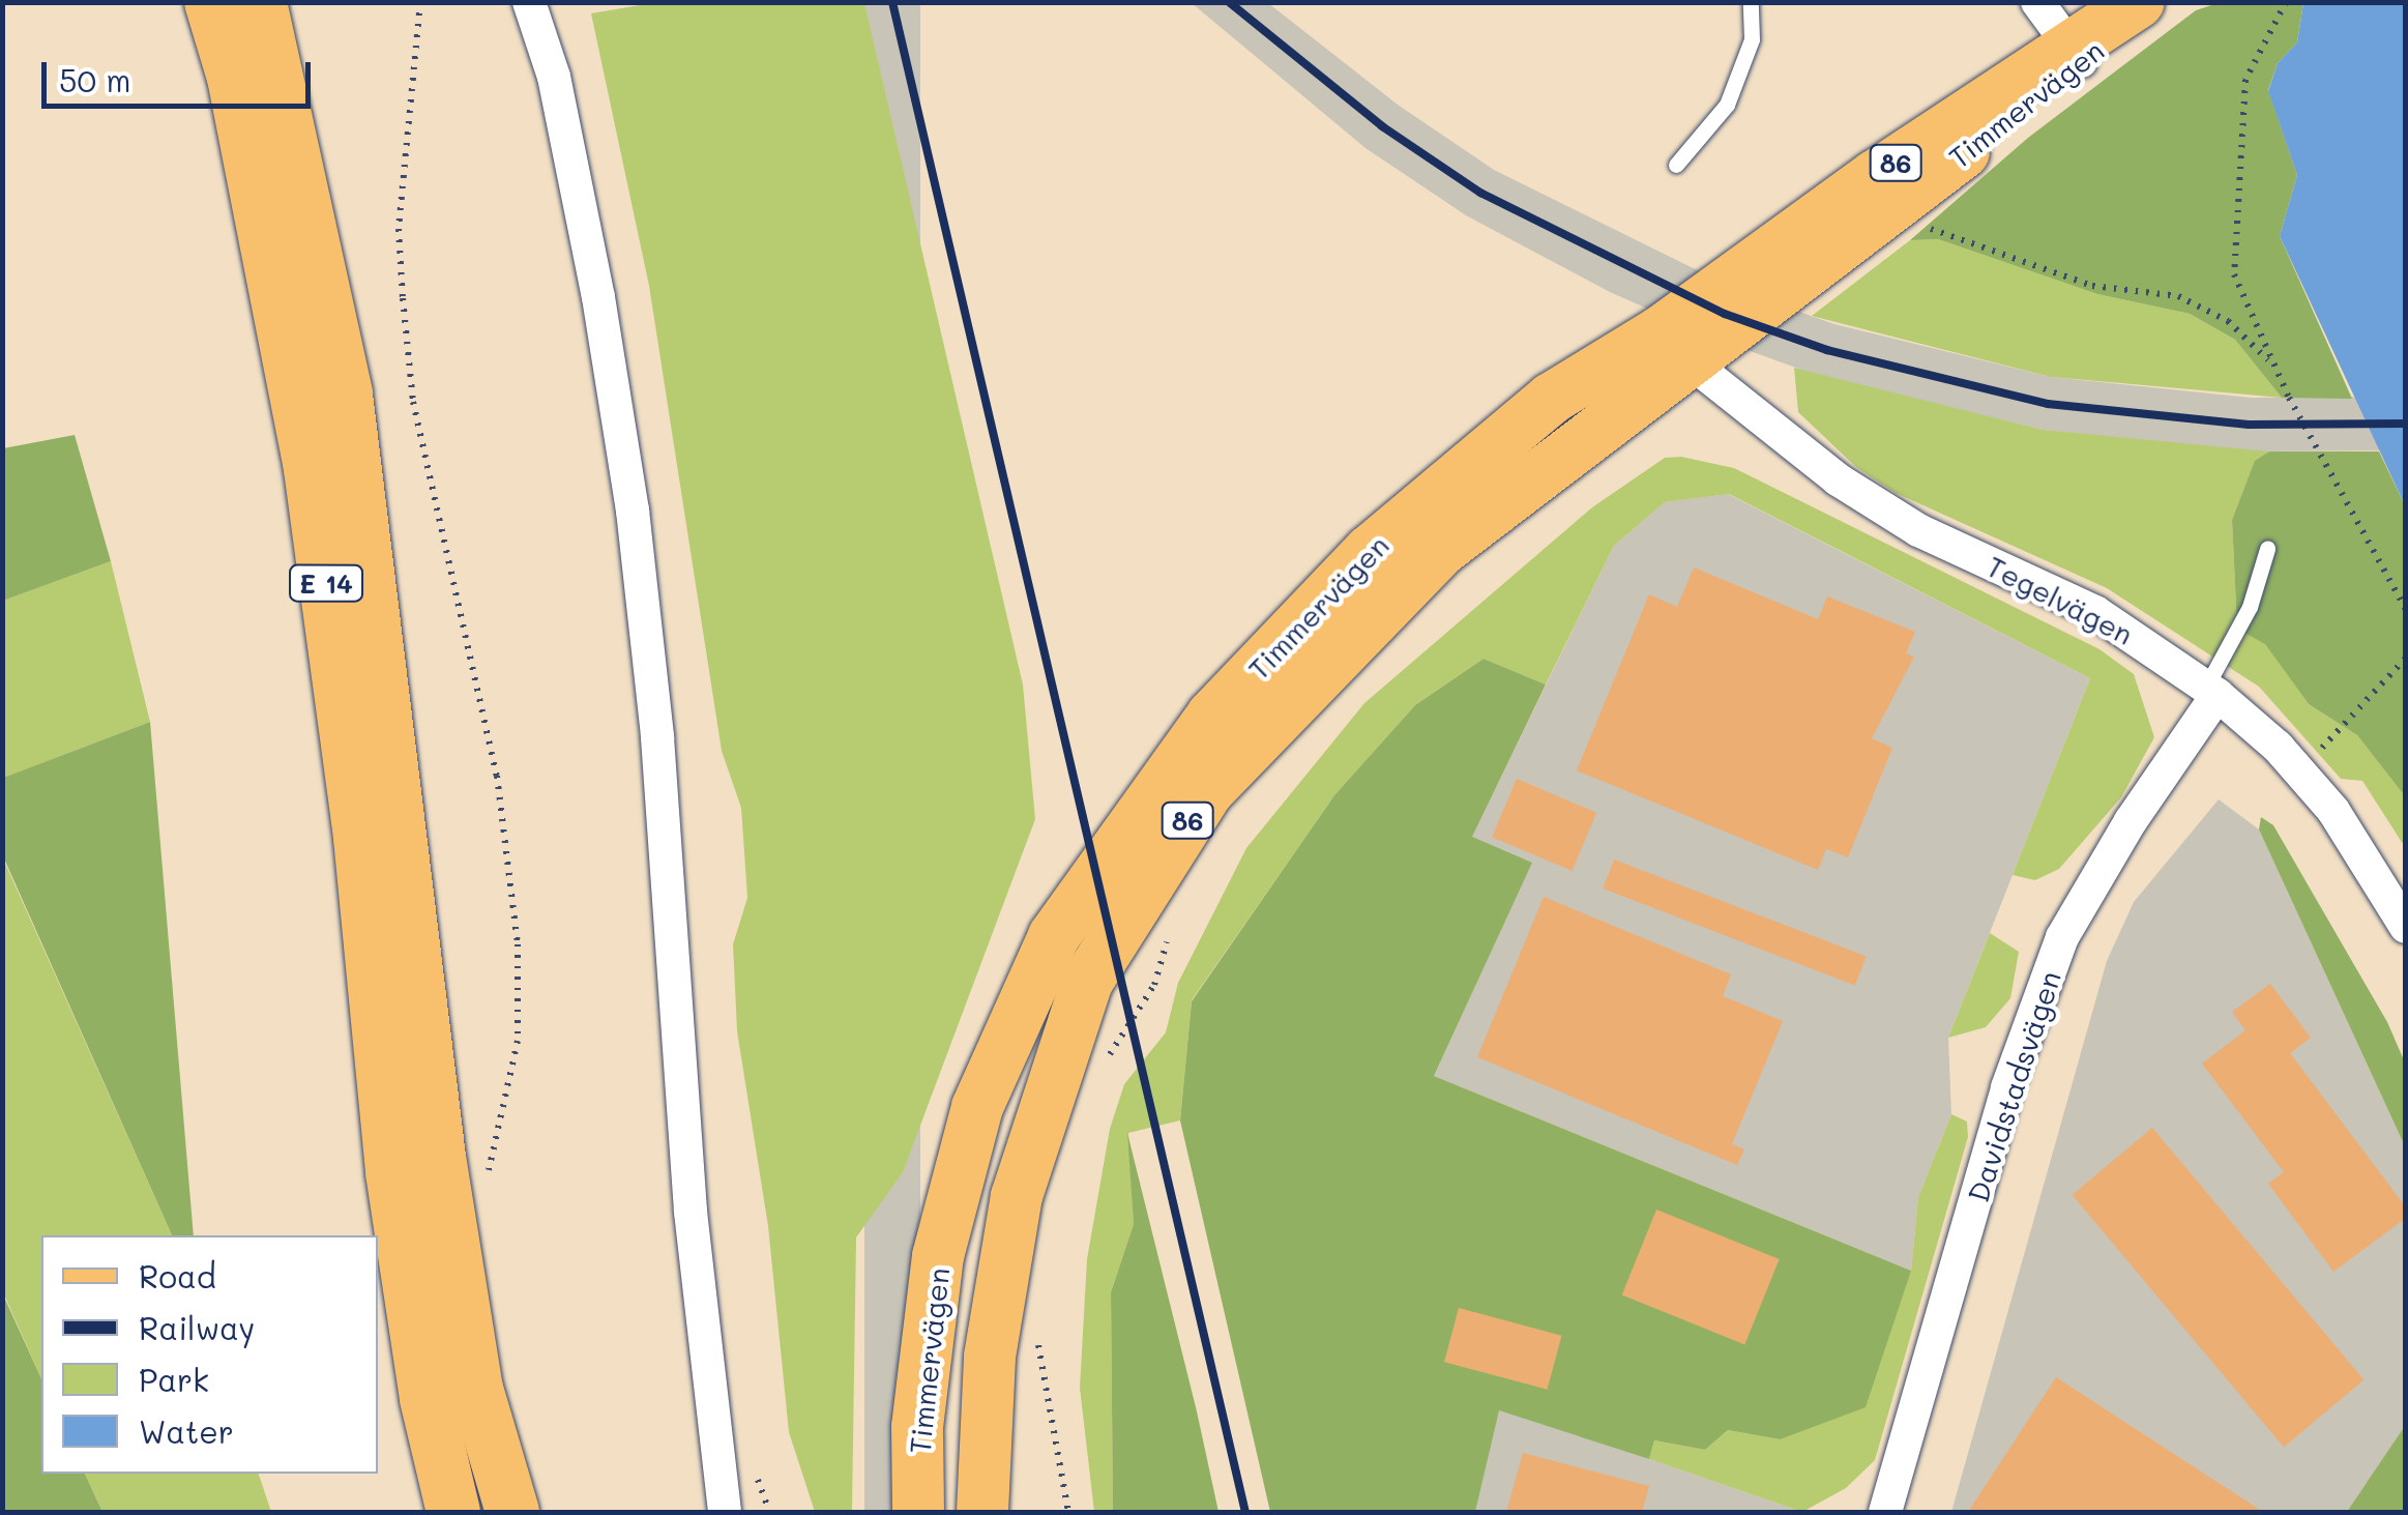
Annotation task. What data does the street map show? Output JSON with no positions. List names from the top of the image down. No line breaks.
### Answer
{"streets":{"highway":["E 14"],"main road":["Timmervägen","86"],"street":["Tegelvägen","Davidstadsvägen"]},"crossings":[["Timmervägen","Tegelvägen"],["Tegelvägen","Davidstadsvägen"]],"legend":["Road","Railway","Park","Water"],"scale_bar":"50 m"}
